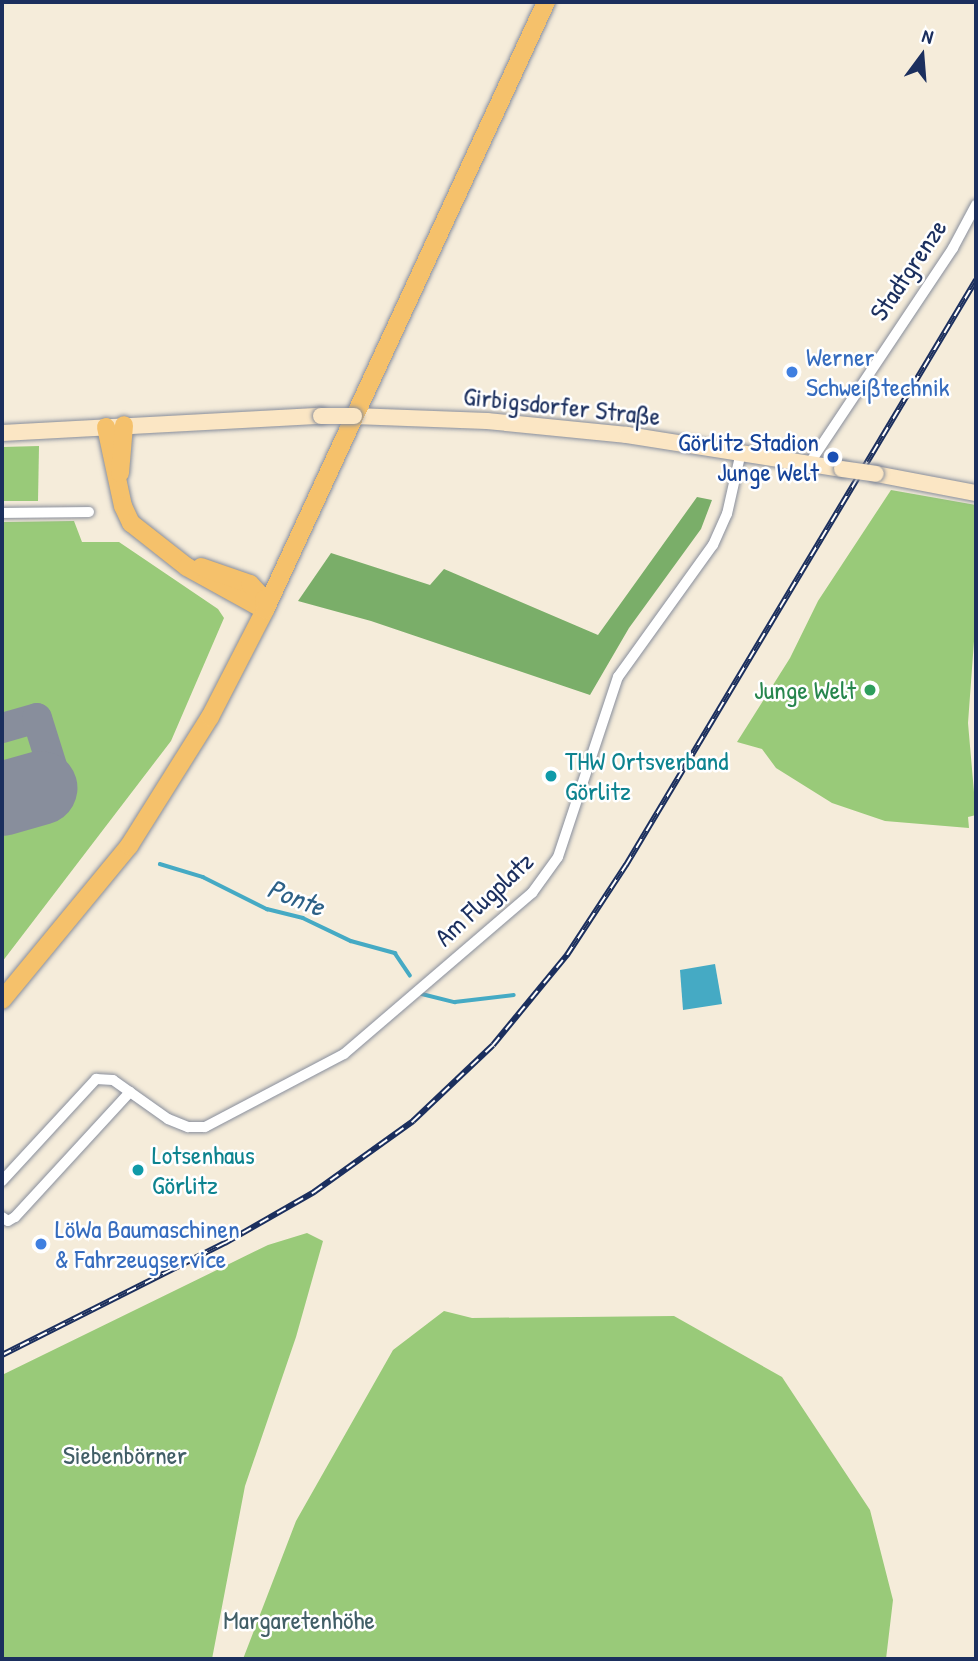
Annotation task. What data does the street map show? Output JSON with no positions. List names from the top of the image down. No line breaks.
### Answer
{"streets":{"street":["Stadtgrenze","Girbigsdorfer Straße","Am Flugplatz"]},"crossings":[["Stadtgrenze","Girbigsdorfer Straße"],["Girbigsdorfer Straße","Am Flugplatz"]],"water":["Ponte"],"parks":["Siebenbörner","Margaretenhöhe"],"places":["Werner Schweißtechnik","Görlitz Stadion Junge Welt","Junge Welt","THW Ortsverband Görlitz","Lotsenhaus Görlitz","LöWa Baumaschinen & Fahrzeugservice"],"north":"top"}
